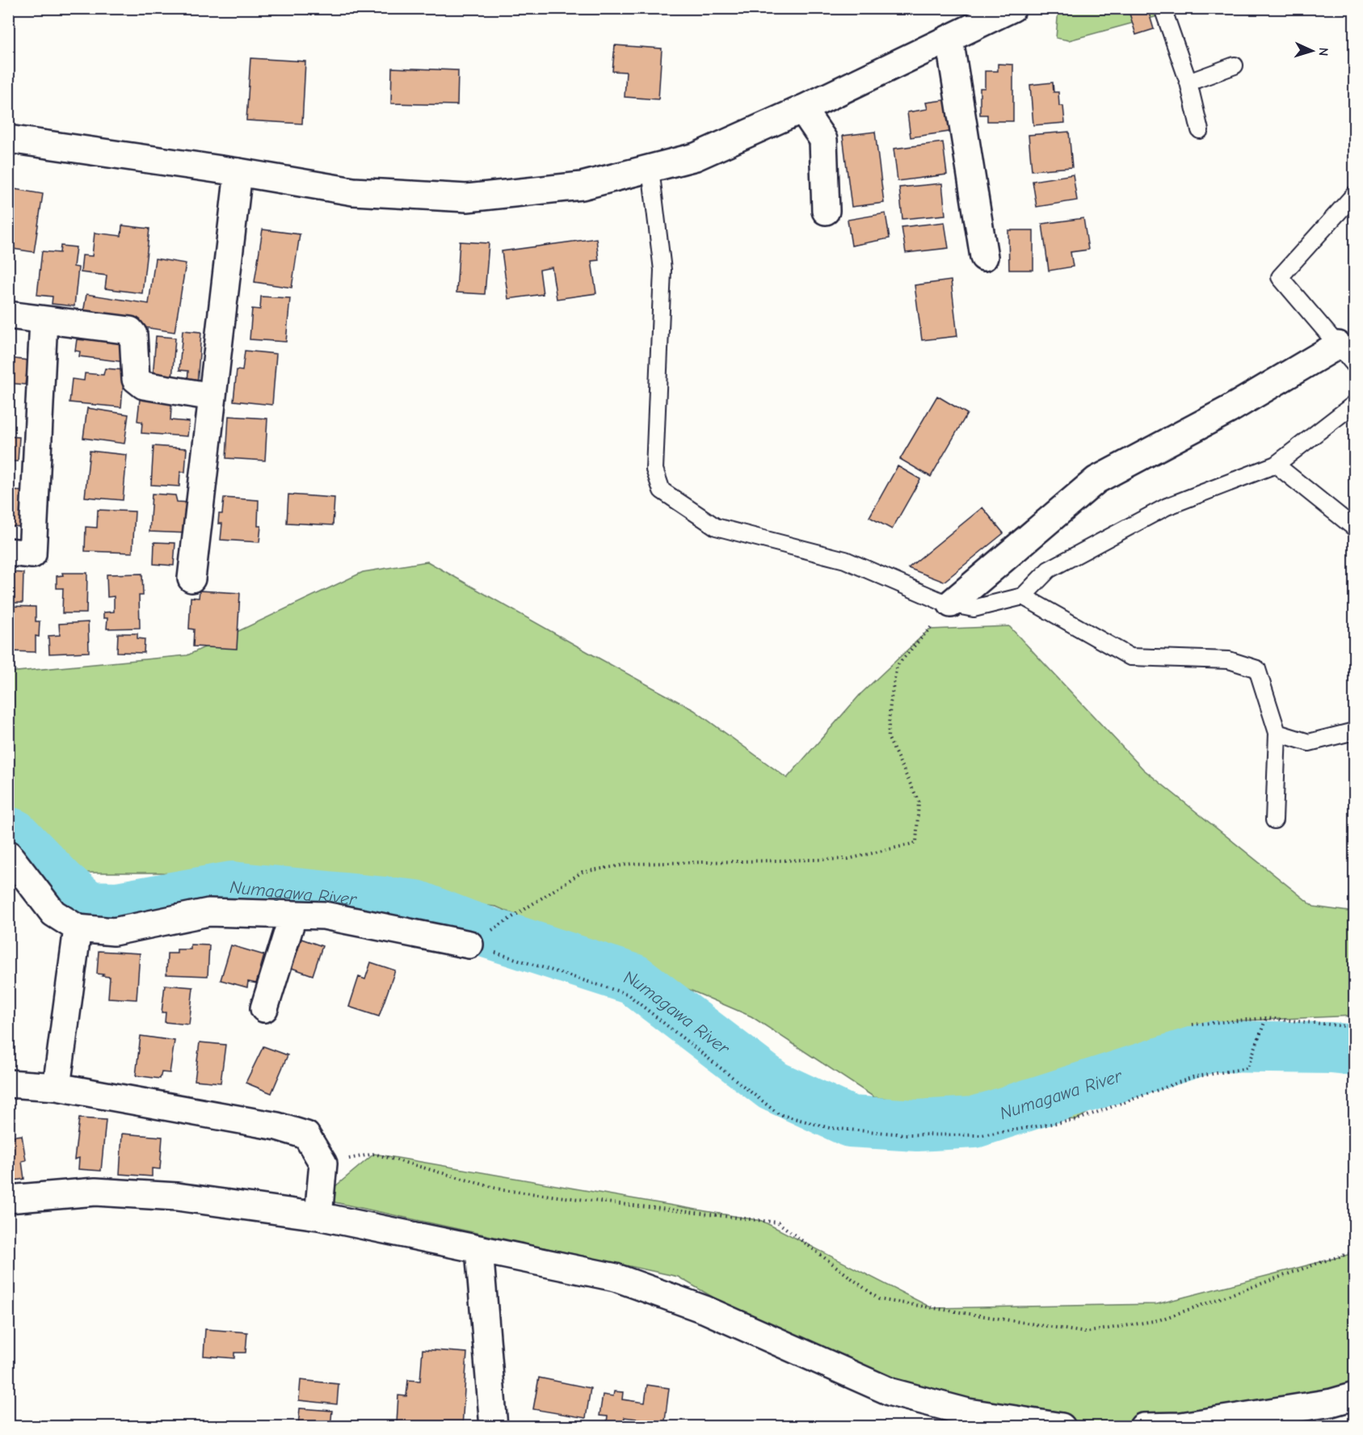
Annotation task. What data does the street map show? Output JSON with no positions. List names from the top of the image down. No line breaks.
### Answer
{"water":["Numagawa River"],"north":"right"}
